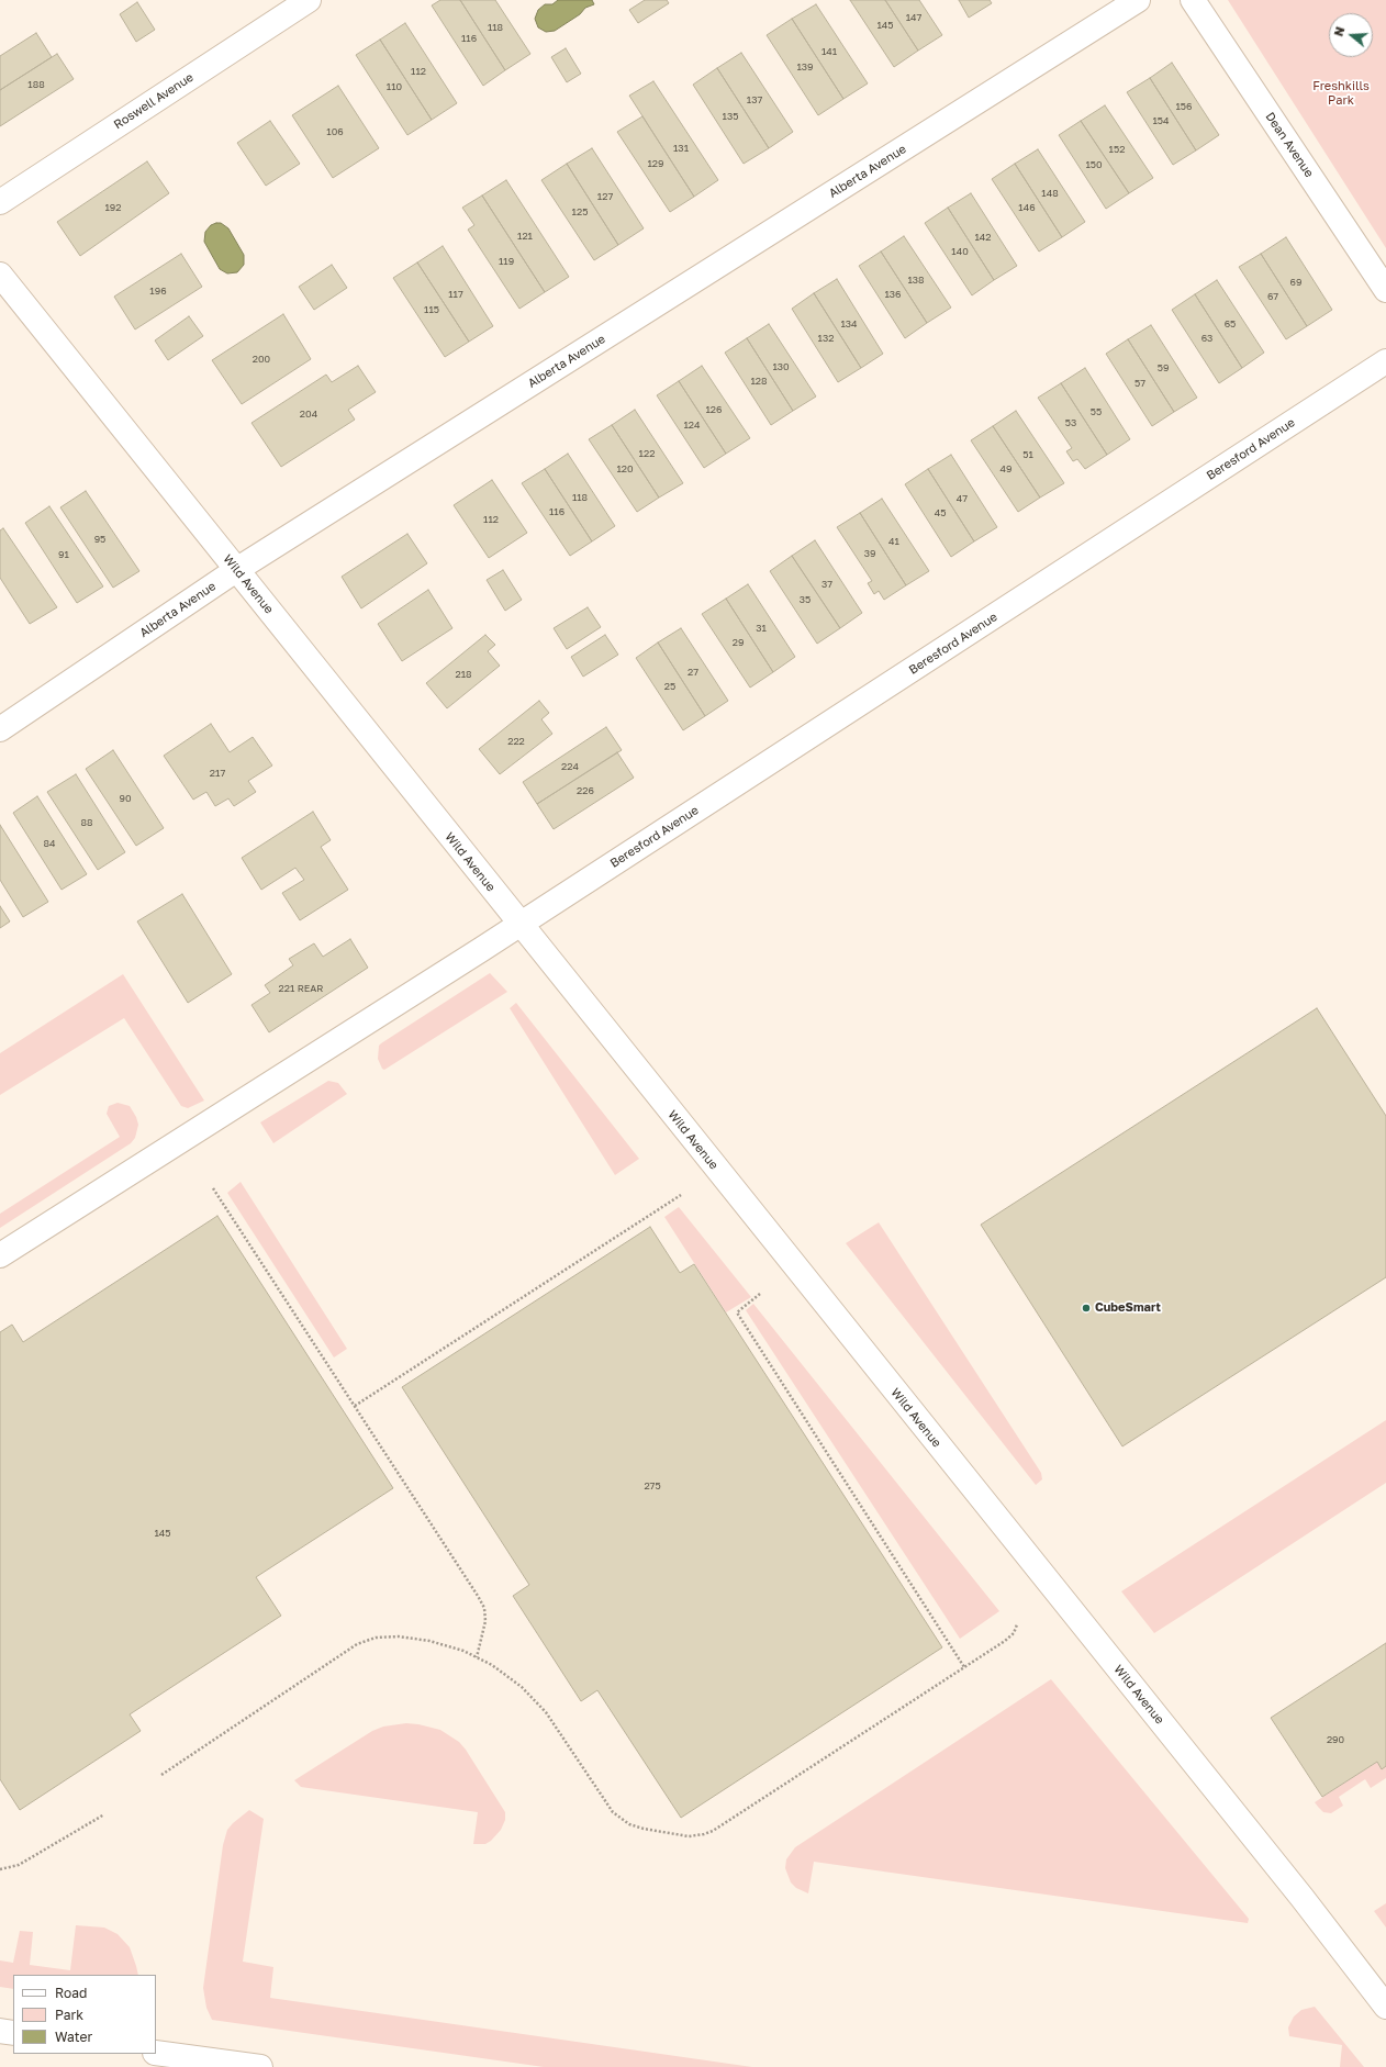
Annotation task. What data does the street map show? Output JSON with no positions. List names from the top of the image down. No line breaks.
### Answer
{"streets":{"street":["Roswell Avenue","Dean Avenue","Alberta Avenue","Beresford Avenue","Wild Avenue"]},"crossings":[["Alberta Avenue","Wild Avenue"],["Beresford Avenue","Wild Avenue"]],"parks":["Freshkills Park"],"places":["CubeSmart"],"house_numbers":["147","145","118","116","141","139","112","188","110","137","156","135","154","106","131","152","129","150","148","127","192","146","125","121","142","140","119","138","69","196","117","136","67","115","134","65","132","63","200","130","59","128","57","126","55","204","53","124","122","51","120","49","118","47","116","45","112","95","41","39","91","37","35","31","29","27","218","25","222","224","217","226","90","88","84","221 REAR","275","145","290"],"legend":["Road","Park","Water"],"north":"left"}
